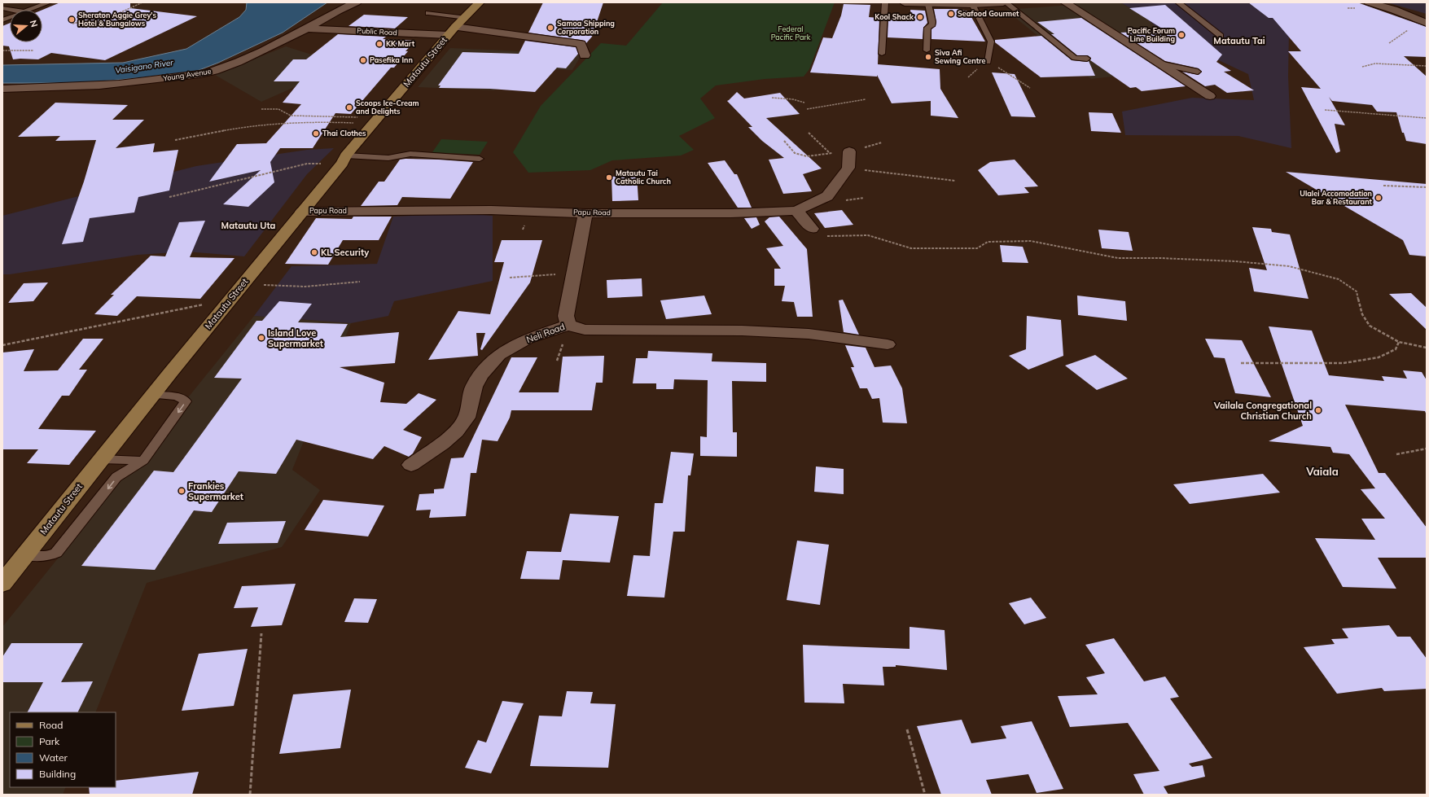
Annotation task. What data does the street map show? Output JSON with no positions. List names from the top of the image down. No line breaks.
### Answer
{"streets":{"main road":["Matautu Street"],"street":["Public Road","Young Avenue","Papu Road","Neli Road"]},"crossings":[["Public Road","Matautu Street"],["Public Road","Young Avenue"],["Matautu Street","Papu Road"],["Papu Road","Neli Road"]],"districts":["Matautu Tai","Matautu Uta","Vaiala"],"water":["Vaisigano River"],"parks":["Federal Pacific Park"],"places":["Seafood Gourmet","Kool Shack","Sheraton Aggie Grey's Hotel & Bungalows","Samoa Shipping Corporation","Pacific Forum Line Building","KK Mart","Siva Afi Sewing Centre","Pasefika Inn","Scoops Ice-Cream and Delights","Thai Clothes","Matautu Tai Catholic Church","Ulalei Accomodation Bar & Restaurant","KL Security","Island Love Supermarket","Vailala Congregational Christian Church","Frankies Supermarket"],"legend":["Road","Park","Water","Building"],"north":"right"}
